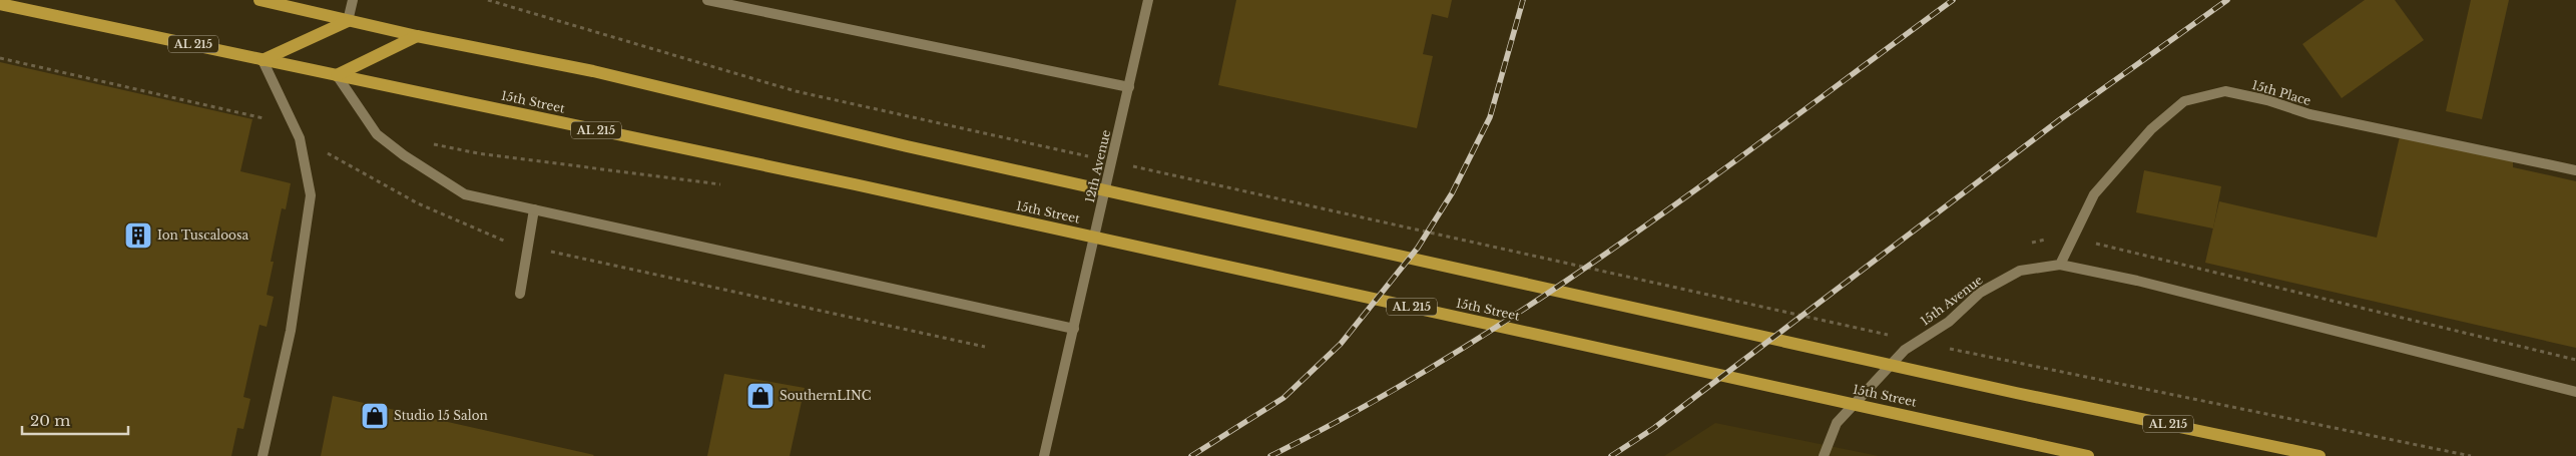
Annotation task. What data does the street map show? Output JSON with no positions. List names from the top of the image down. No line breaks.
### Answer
{"streets":{"main road":["AL 215","15th Street"],"street":["15th Place","12th Avenue","15th Avenue"]},"crossings":[["15th Place","15th Avenue"]],"places":{"building":["Ion Tuscaloosa"],"shop":["SouthernLINC","Studio 15 Salon"]},"scale_bar":"20 m"}
